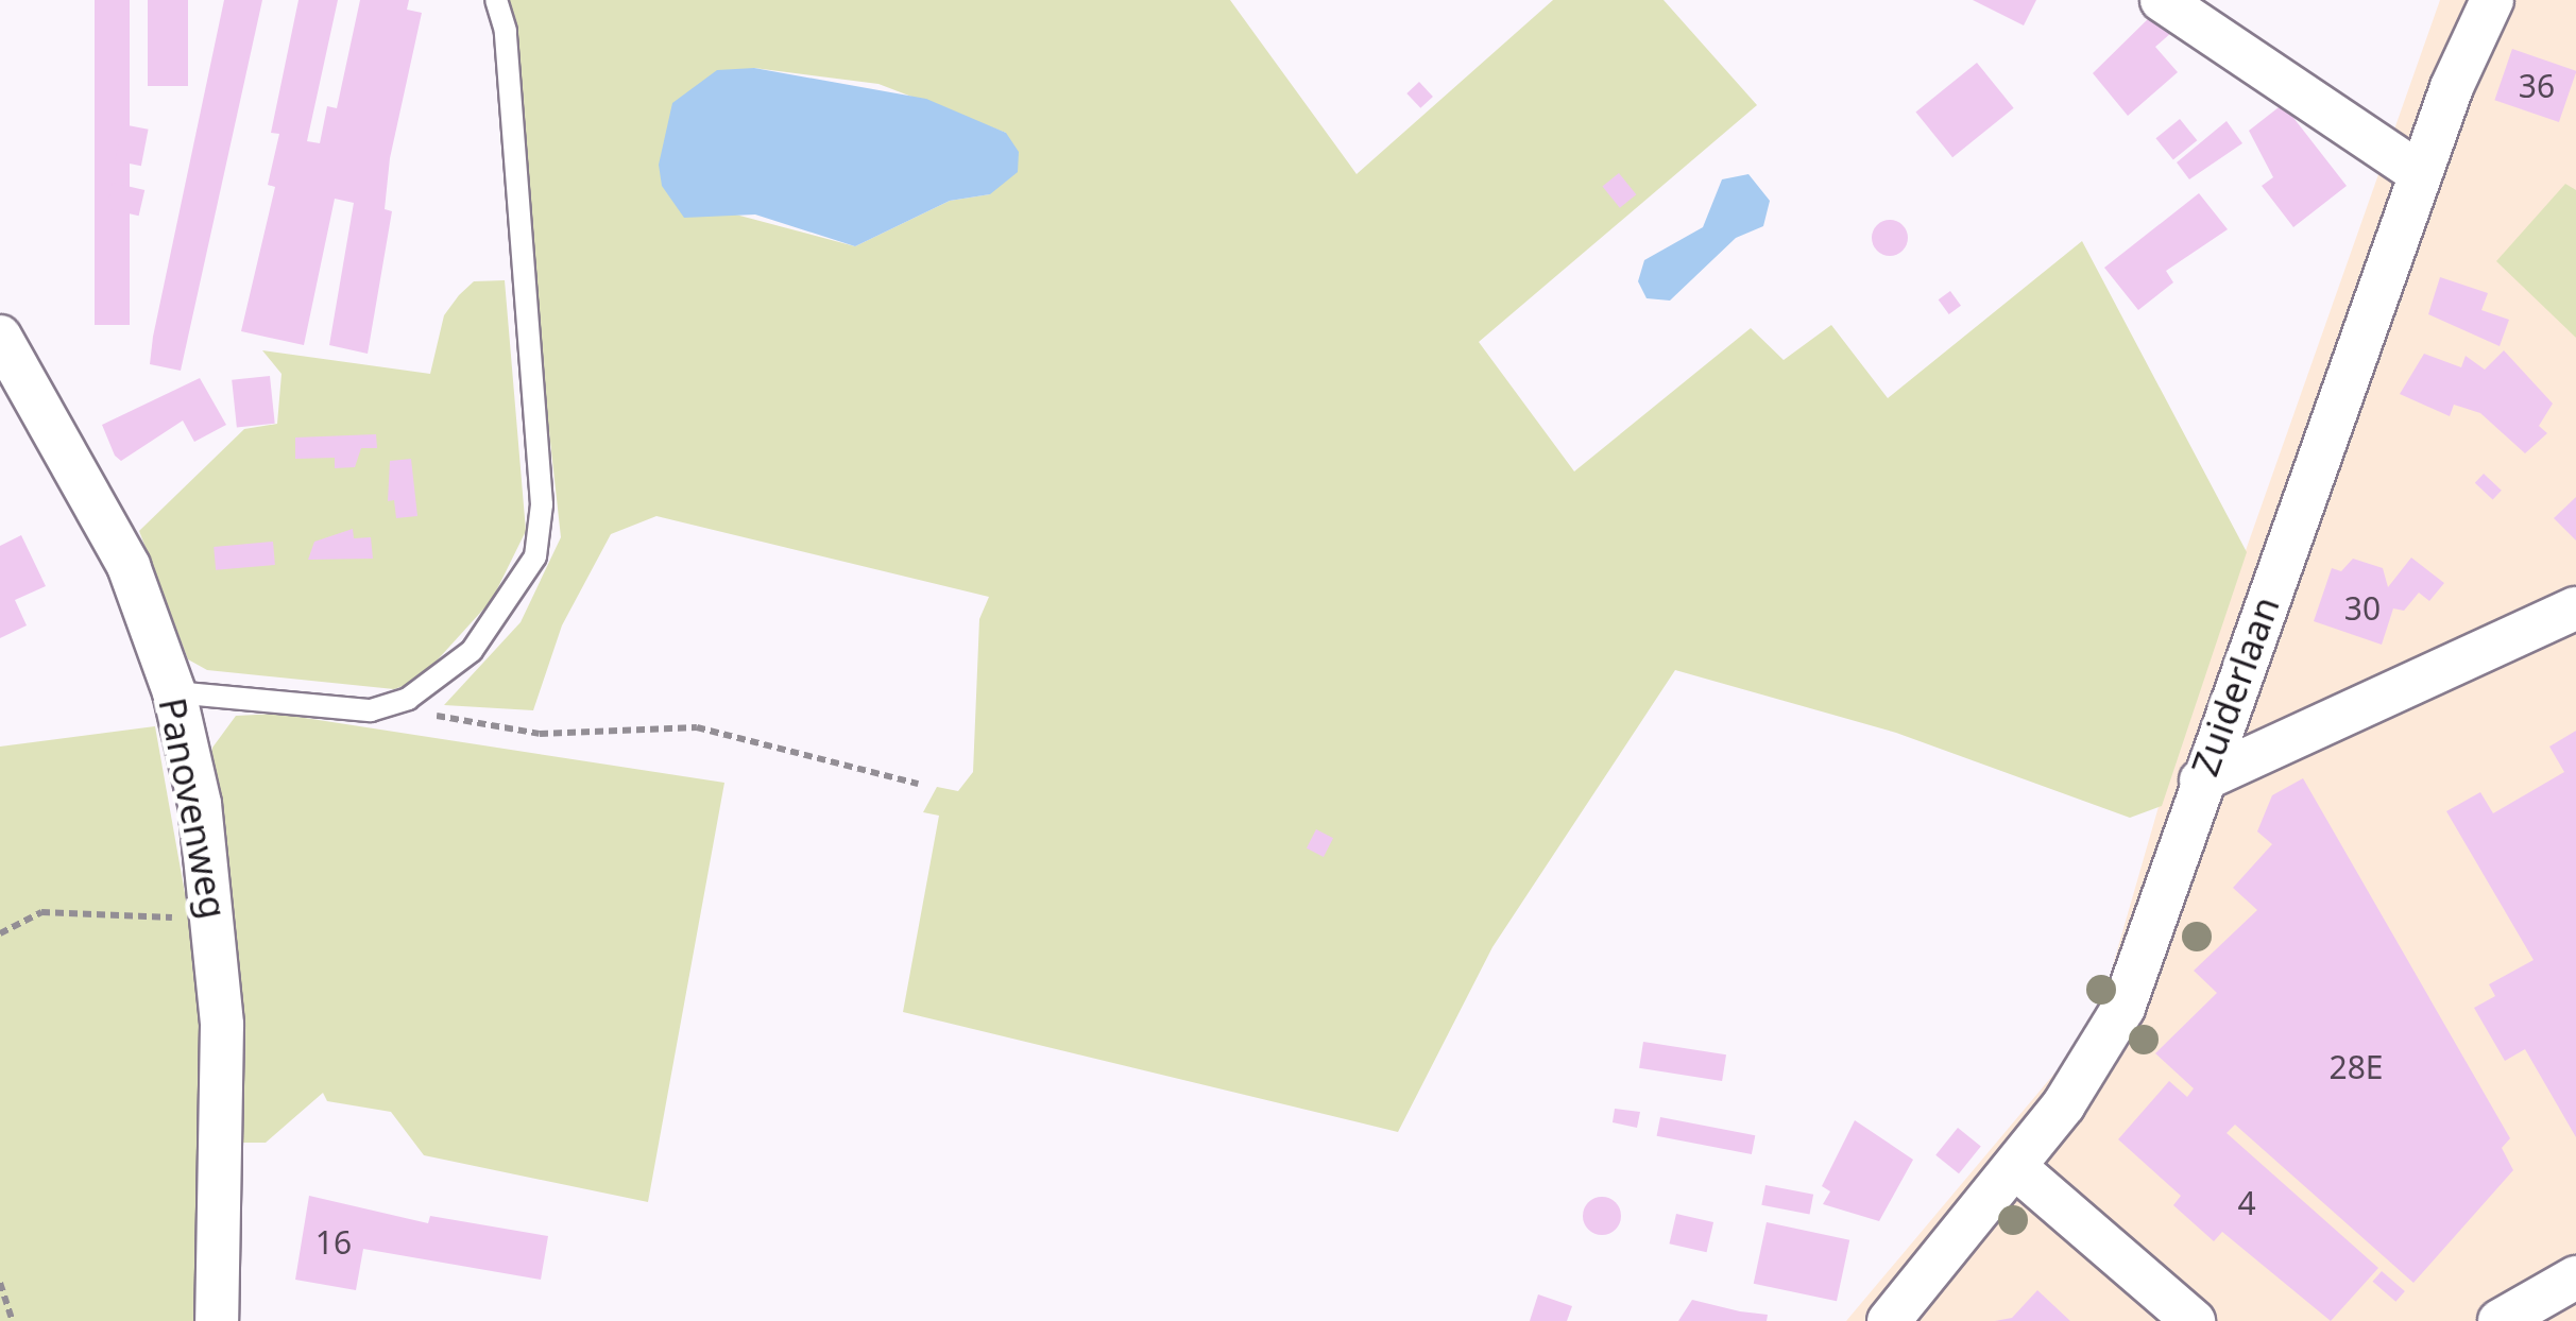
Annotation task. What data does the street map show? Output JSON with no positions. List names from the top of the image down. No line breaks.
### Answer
{"streets":{"street":["Zuiderlaan","Panovenweg"]},"house_numbers":["36","30","28E","4","16"]}
